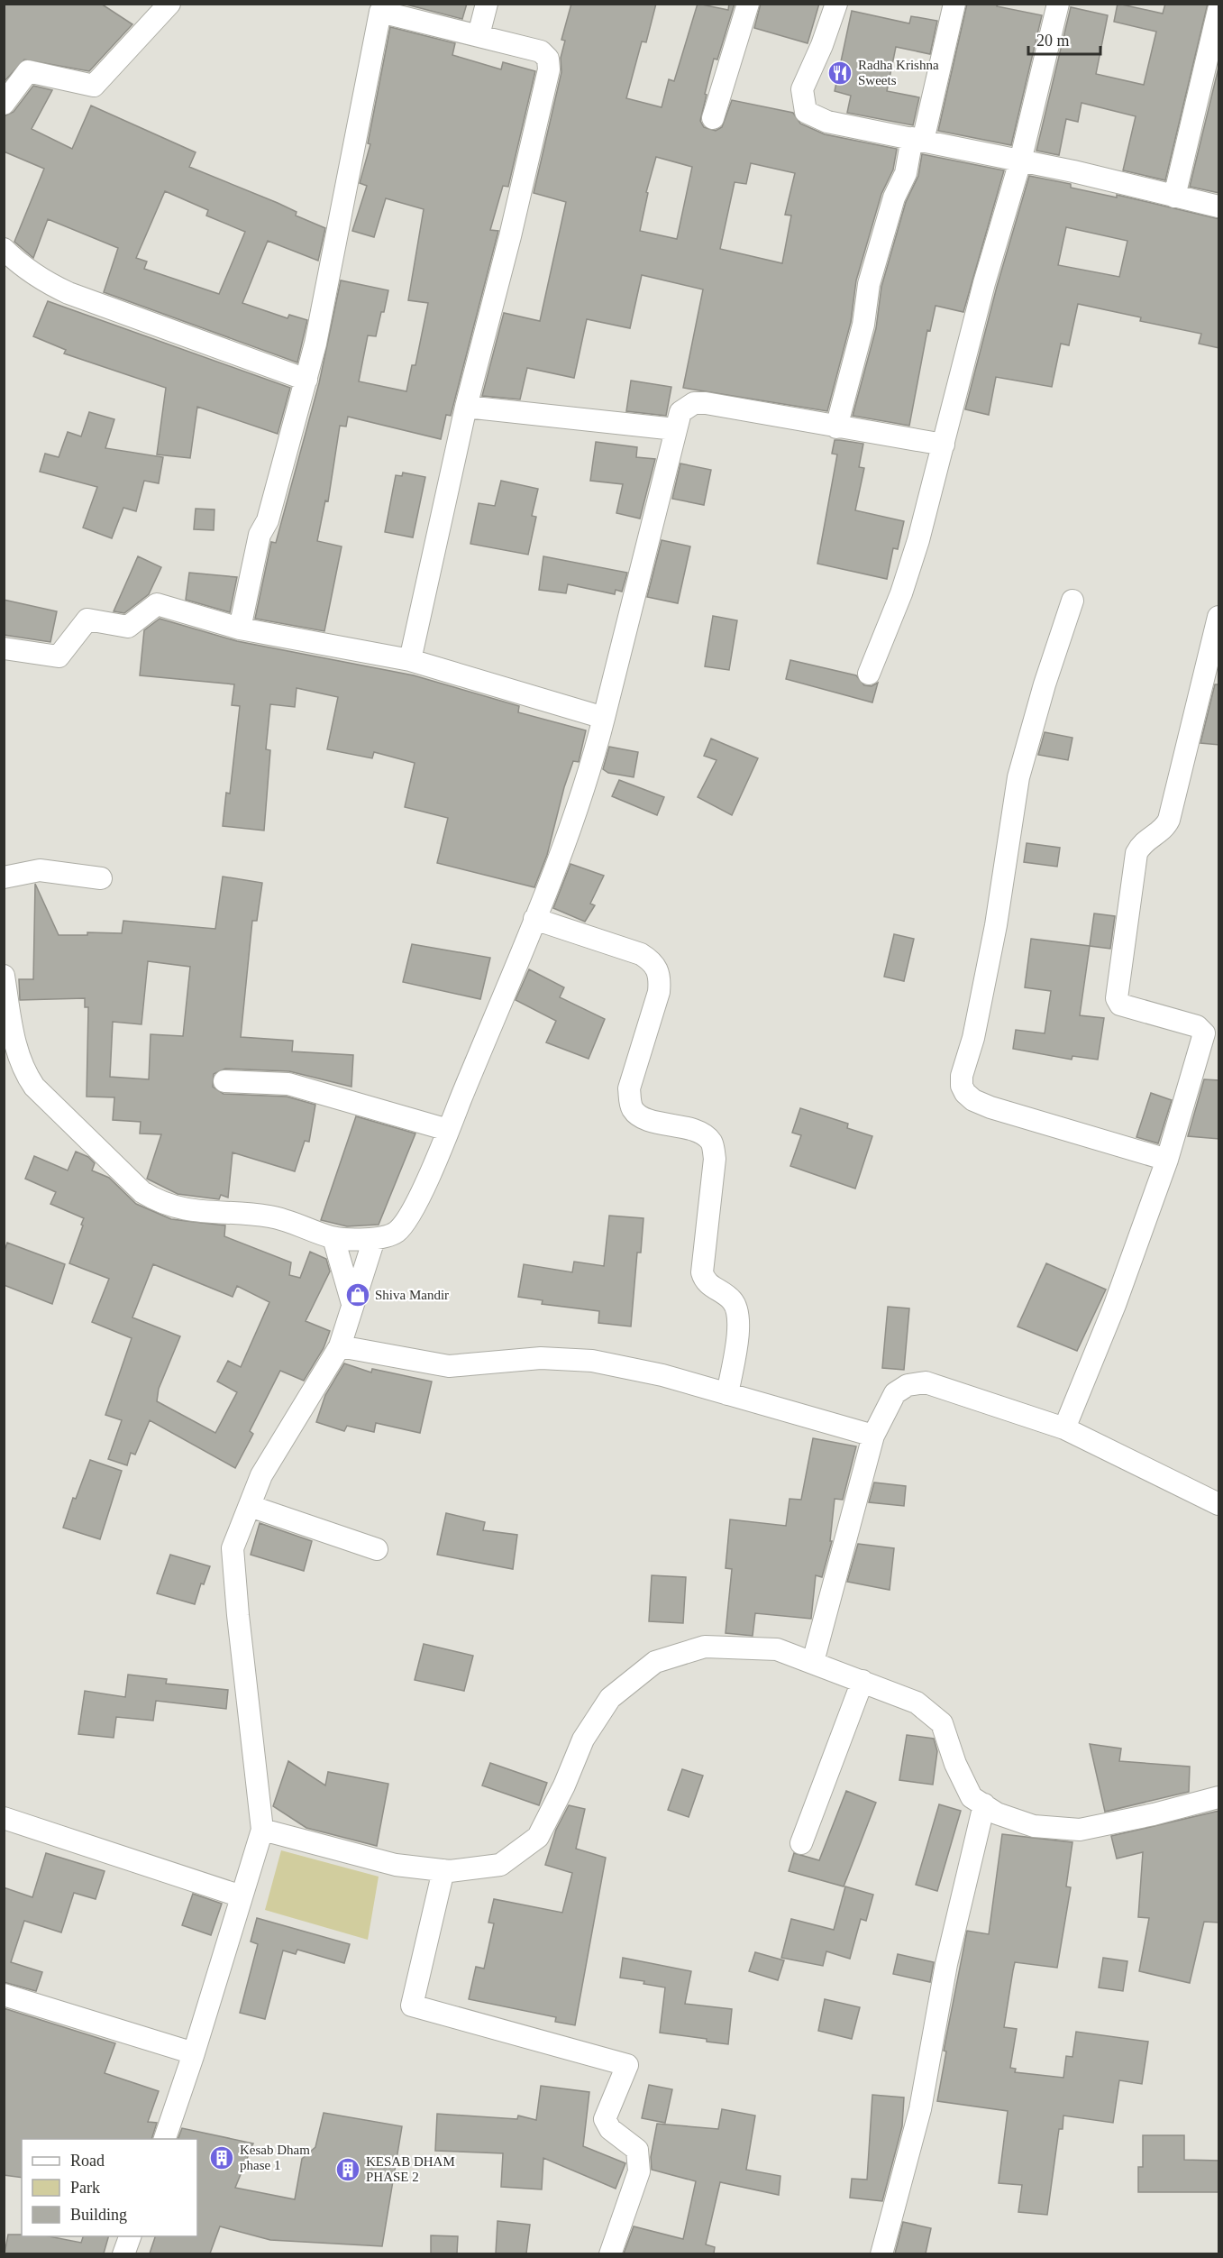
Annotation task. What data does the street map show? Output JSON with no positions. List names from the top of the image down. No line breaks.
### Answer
{"places":{"restaurant":["Radha Krishna Sweets"],"shop":["Shiva Mandir"],"building":["Kesab Dham phase 1","KESAB DHAM PHASE 2"]},"legend":["Road","Park","Building"],"scale_bar":"20 m"}
